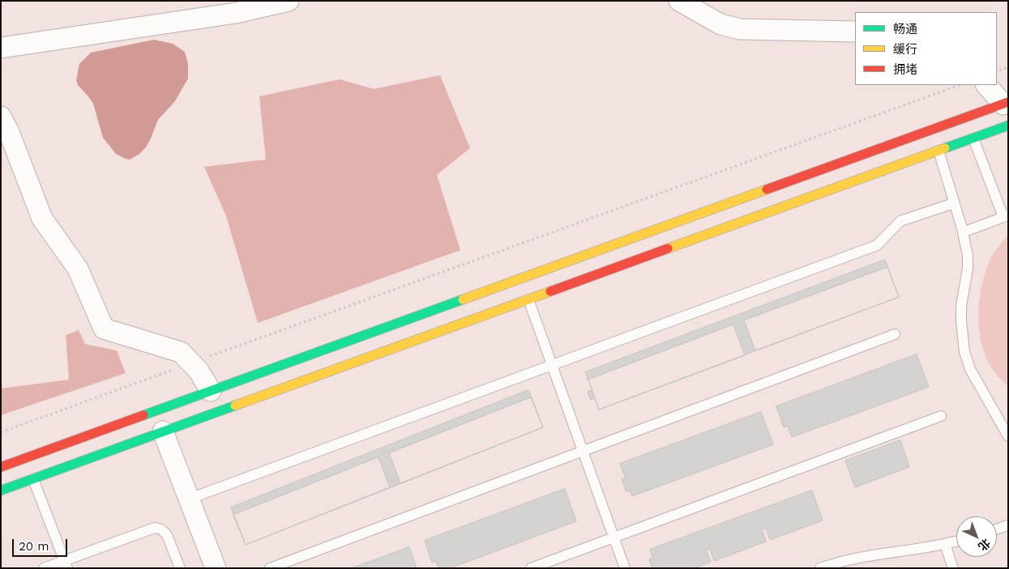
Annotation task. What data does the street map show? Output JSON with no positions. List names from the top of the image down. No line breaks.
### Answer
{"legend":["畅通","缓行","拥堵"],"scale_bar":"20 m","north":"bottom right"}
